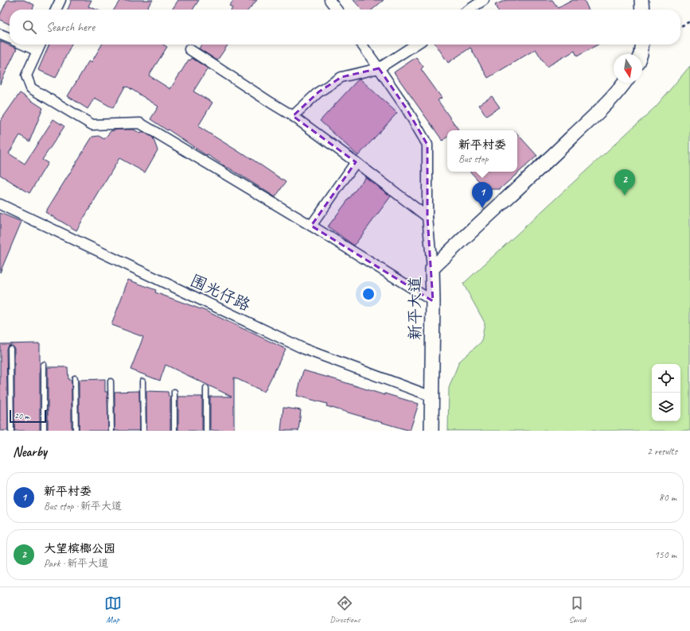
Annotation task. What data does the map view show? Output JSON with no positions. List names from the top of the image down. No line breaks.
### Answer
{"streets":{"street":["围光仔路","新平大道"]},"crossings":[["围光仔路","新平大道"]],"scale_bar":"20 m","north":"bottom","page":{"search":"Search here","popup":["新平村委","Bus stop"],"pins":["2","1"],"scale":"20 m","heading":["Nearby","2 results"],"list":[{"mark":"1","name":"新平村委","note":"Bus stop · 新平大道","value":"80 m"},{"mark":"2","name":"大望槟榔公园","note":"Park · 新平大道","value":"150 m"}],"nav":["Map","Directions","Saved"]}}
